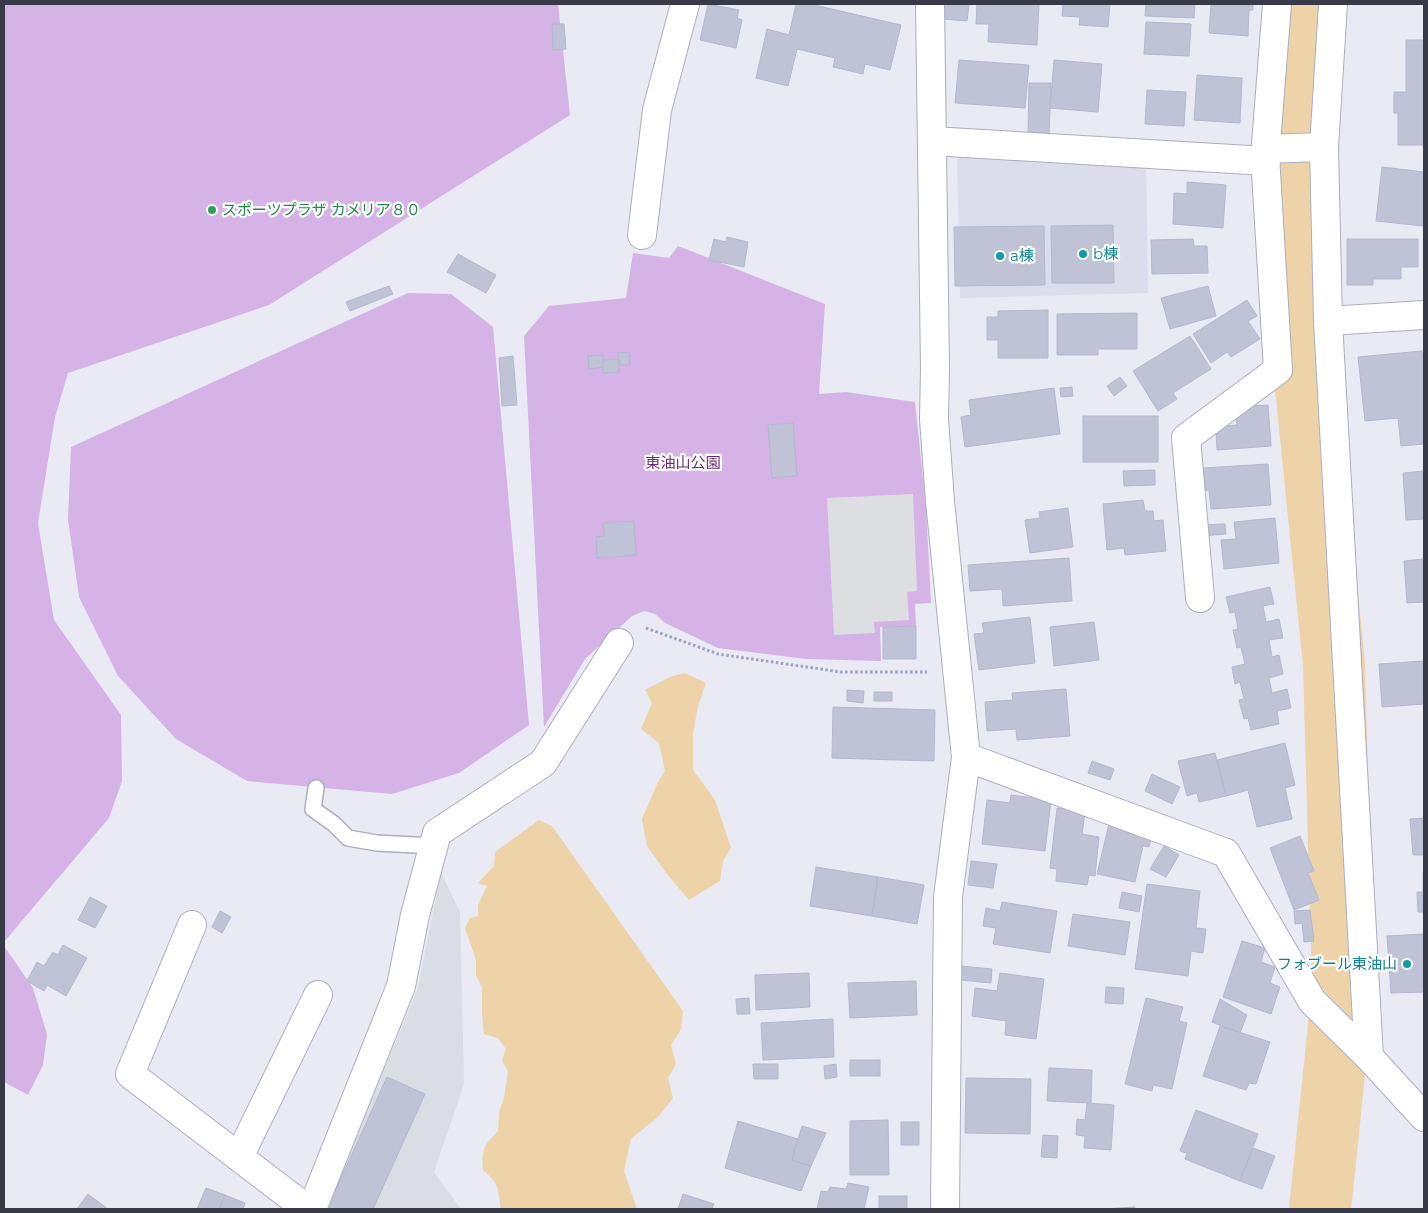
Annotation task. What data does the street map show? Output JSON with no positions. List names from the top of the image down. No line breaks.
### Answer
{"parks":["東油山公園"],"places":["スポーツプラザ カメリア８０","b棟","a棟","フォブール東油山"]}
